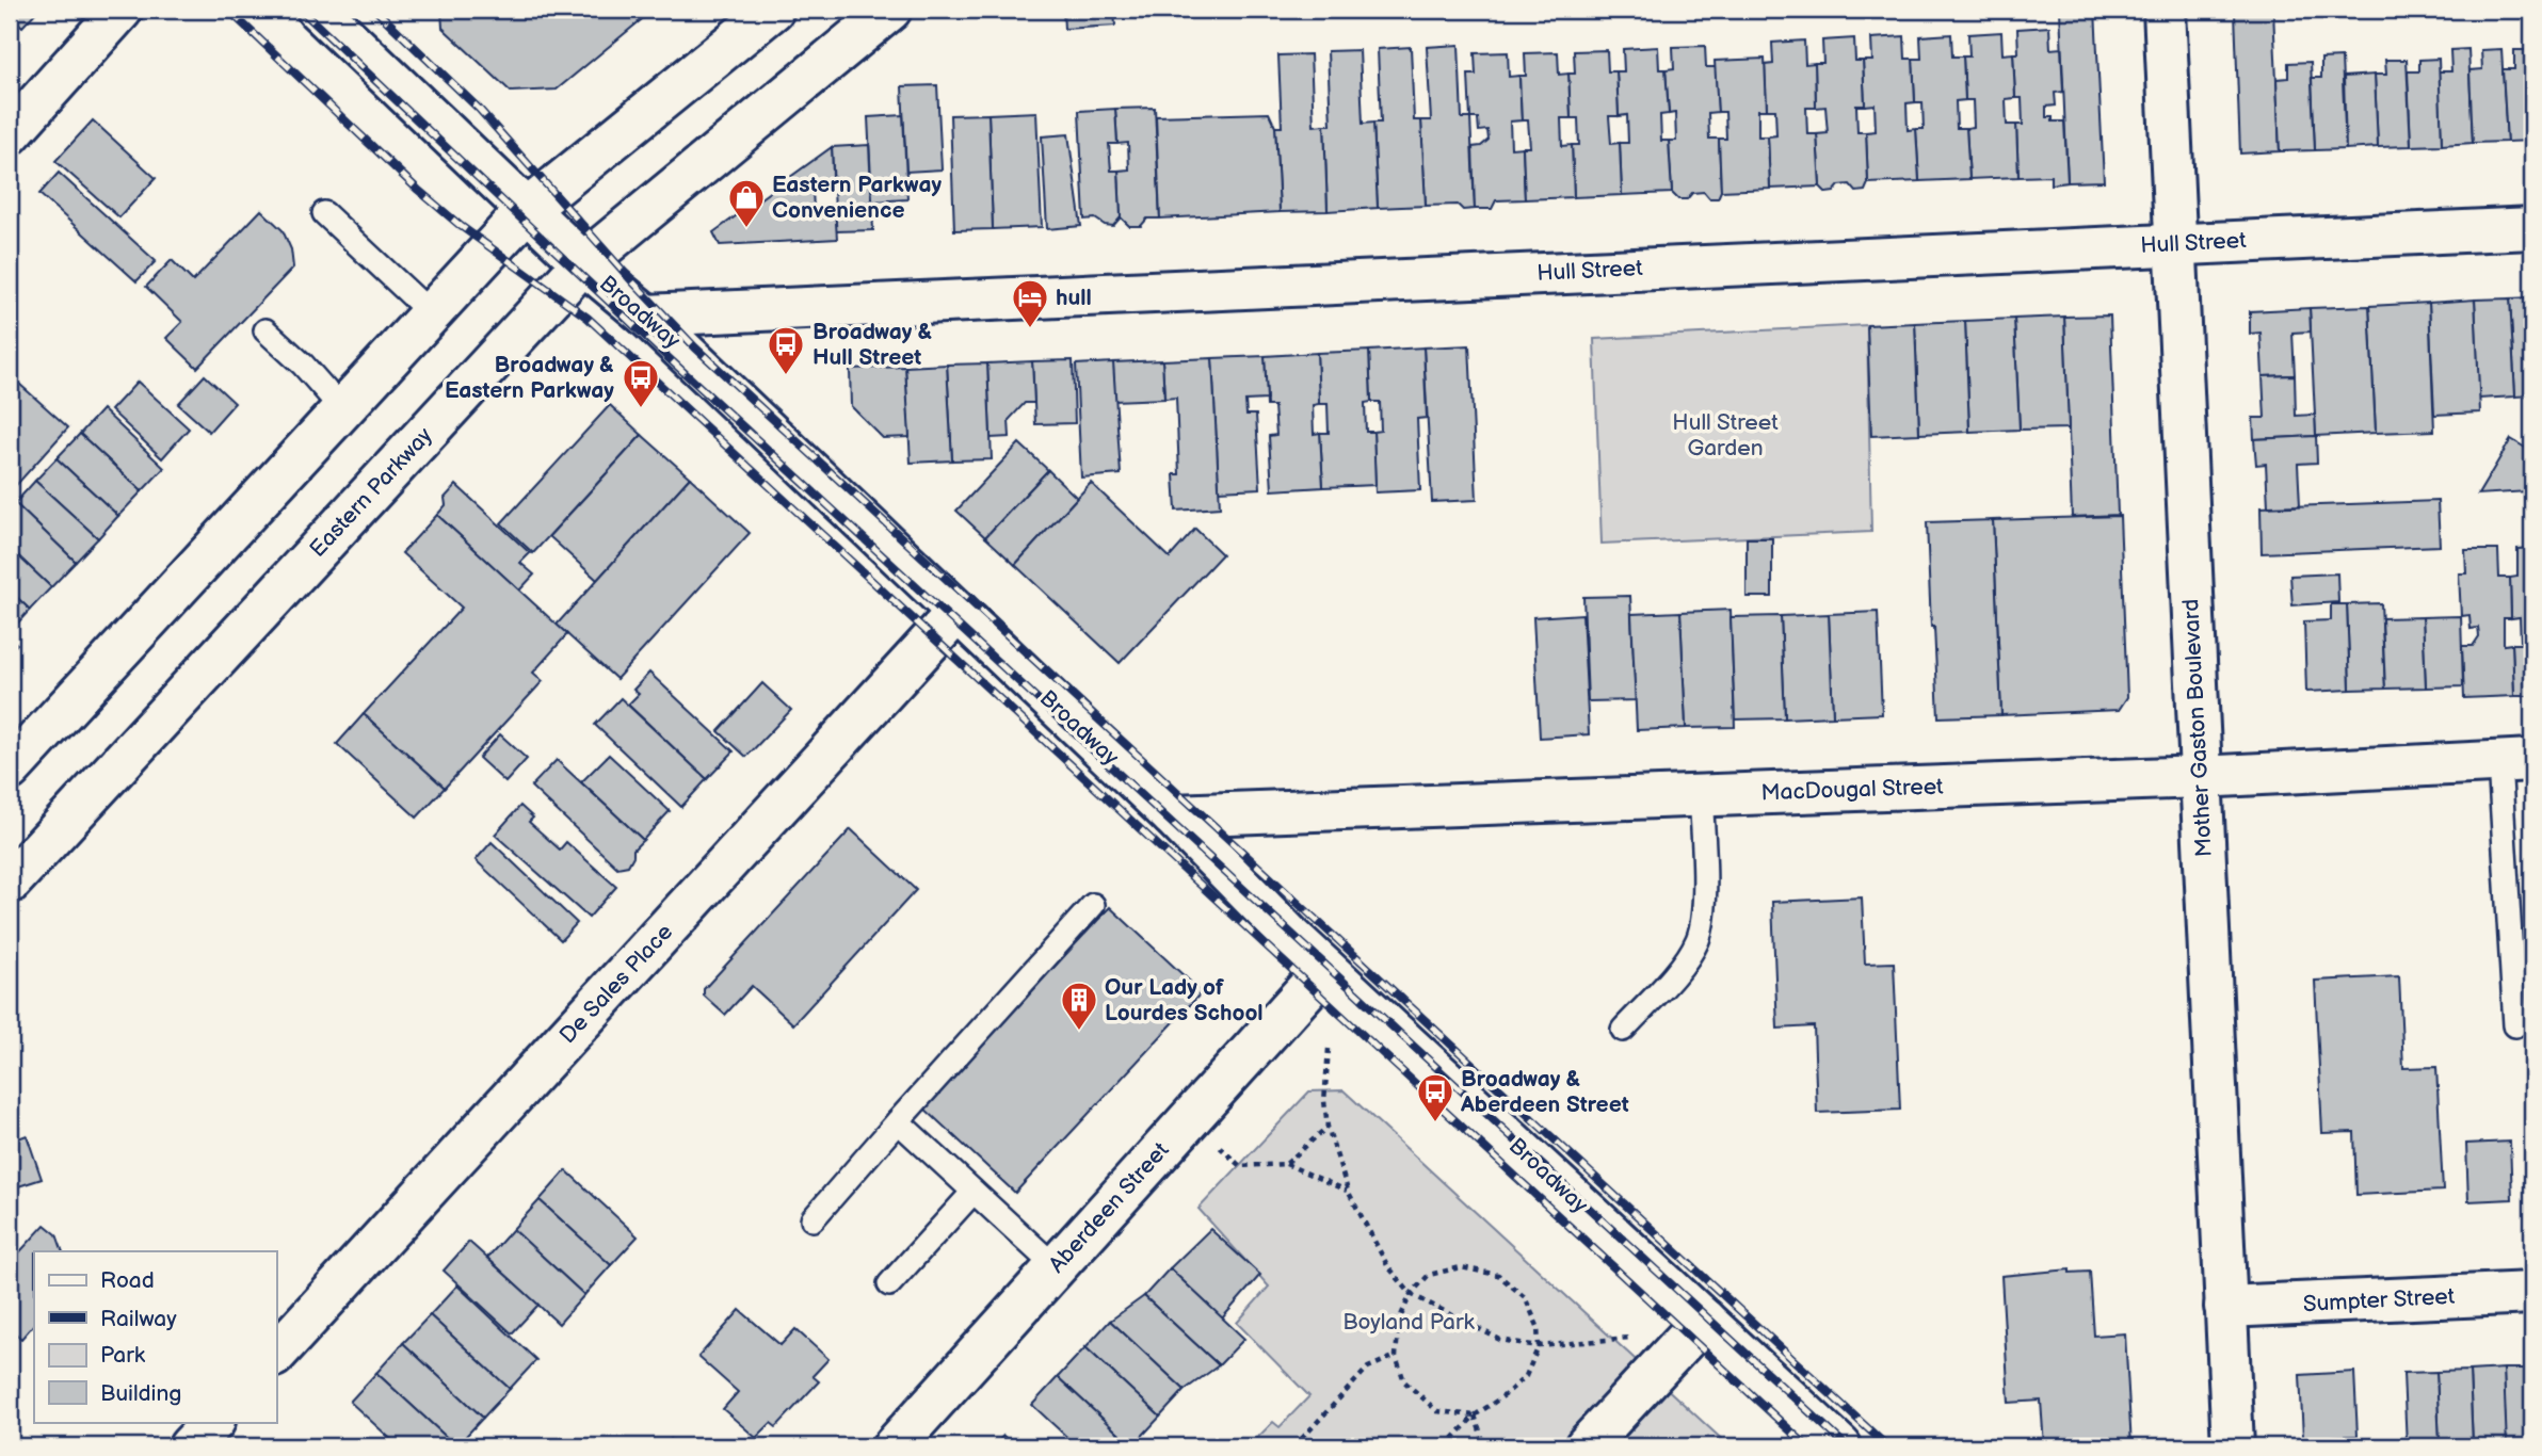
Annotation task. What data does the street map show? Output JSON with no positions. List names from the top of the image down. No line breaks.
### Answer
{"streets":{"street":["Hull Street","Broadway","Eastern Parkway","Mother Gaston Boulevard","MacDougal Street","De Sales Place","Aberdeen Street","Sumpter Street"]},"crossings":[["Hull Street","Broadway"],["Hull Street","Mother Gaston Boulevard"],["Broadway","Eastern Parkway"],["Broadway","MacDougal Street"],["Broadway","De Sales Place"],["Broadway","Aberdeen Street"],["Mother Gaston Boulevard","MacDougal Street"],["Mother Gaston Boulevard","Sumpter Street"]],"parks":["Hull Street Garden","Boyland Park"],"places":{"shop":["Eastern Parkway Convenience"],"hotel":["hull"],"bus stop":["Broadway & Hull Street","Broadway & Eastern Parkway","Broadway & Aberdeen Street"],"building":["Our Lady of Lourdes School"]},"legend":["Road","Railway","Park","Building"]}
